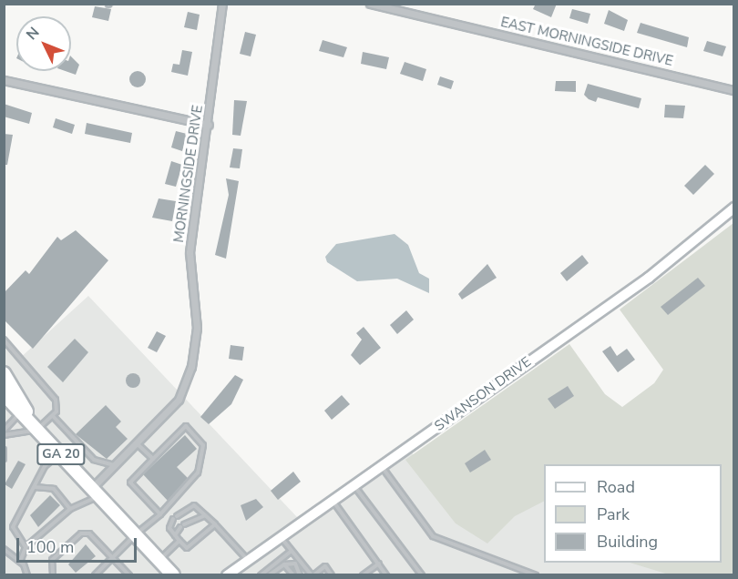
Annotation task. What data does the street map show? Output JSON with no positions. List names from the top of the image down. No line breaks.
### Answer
{"streets":{"highway":["GA 20"],"street":["EAST MORNINGSIDE DRIVE","MORNINGSIDE DRIVE","SWANSON DRIVE"]},"legend":["Road","Park","Building"],"scale_bar":"100 m","north":"top left"}
